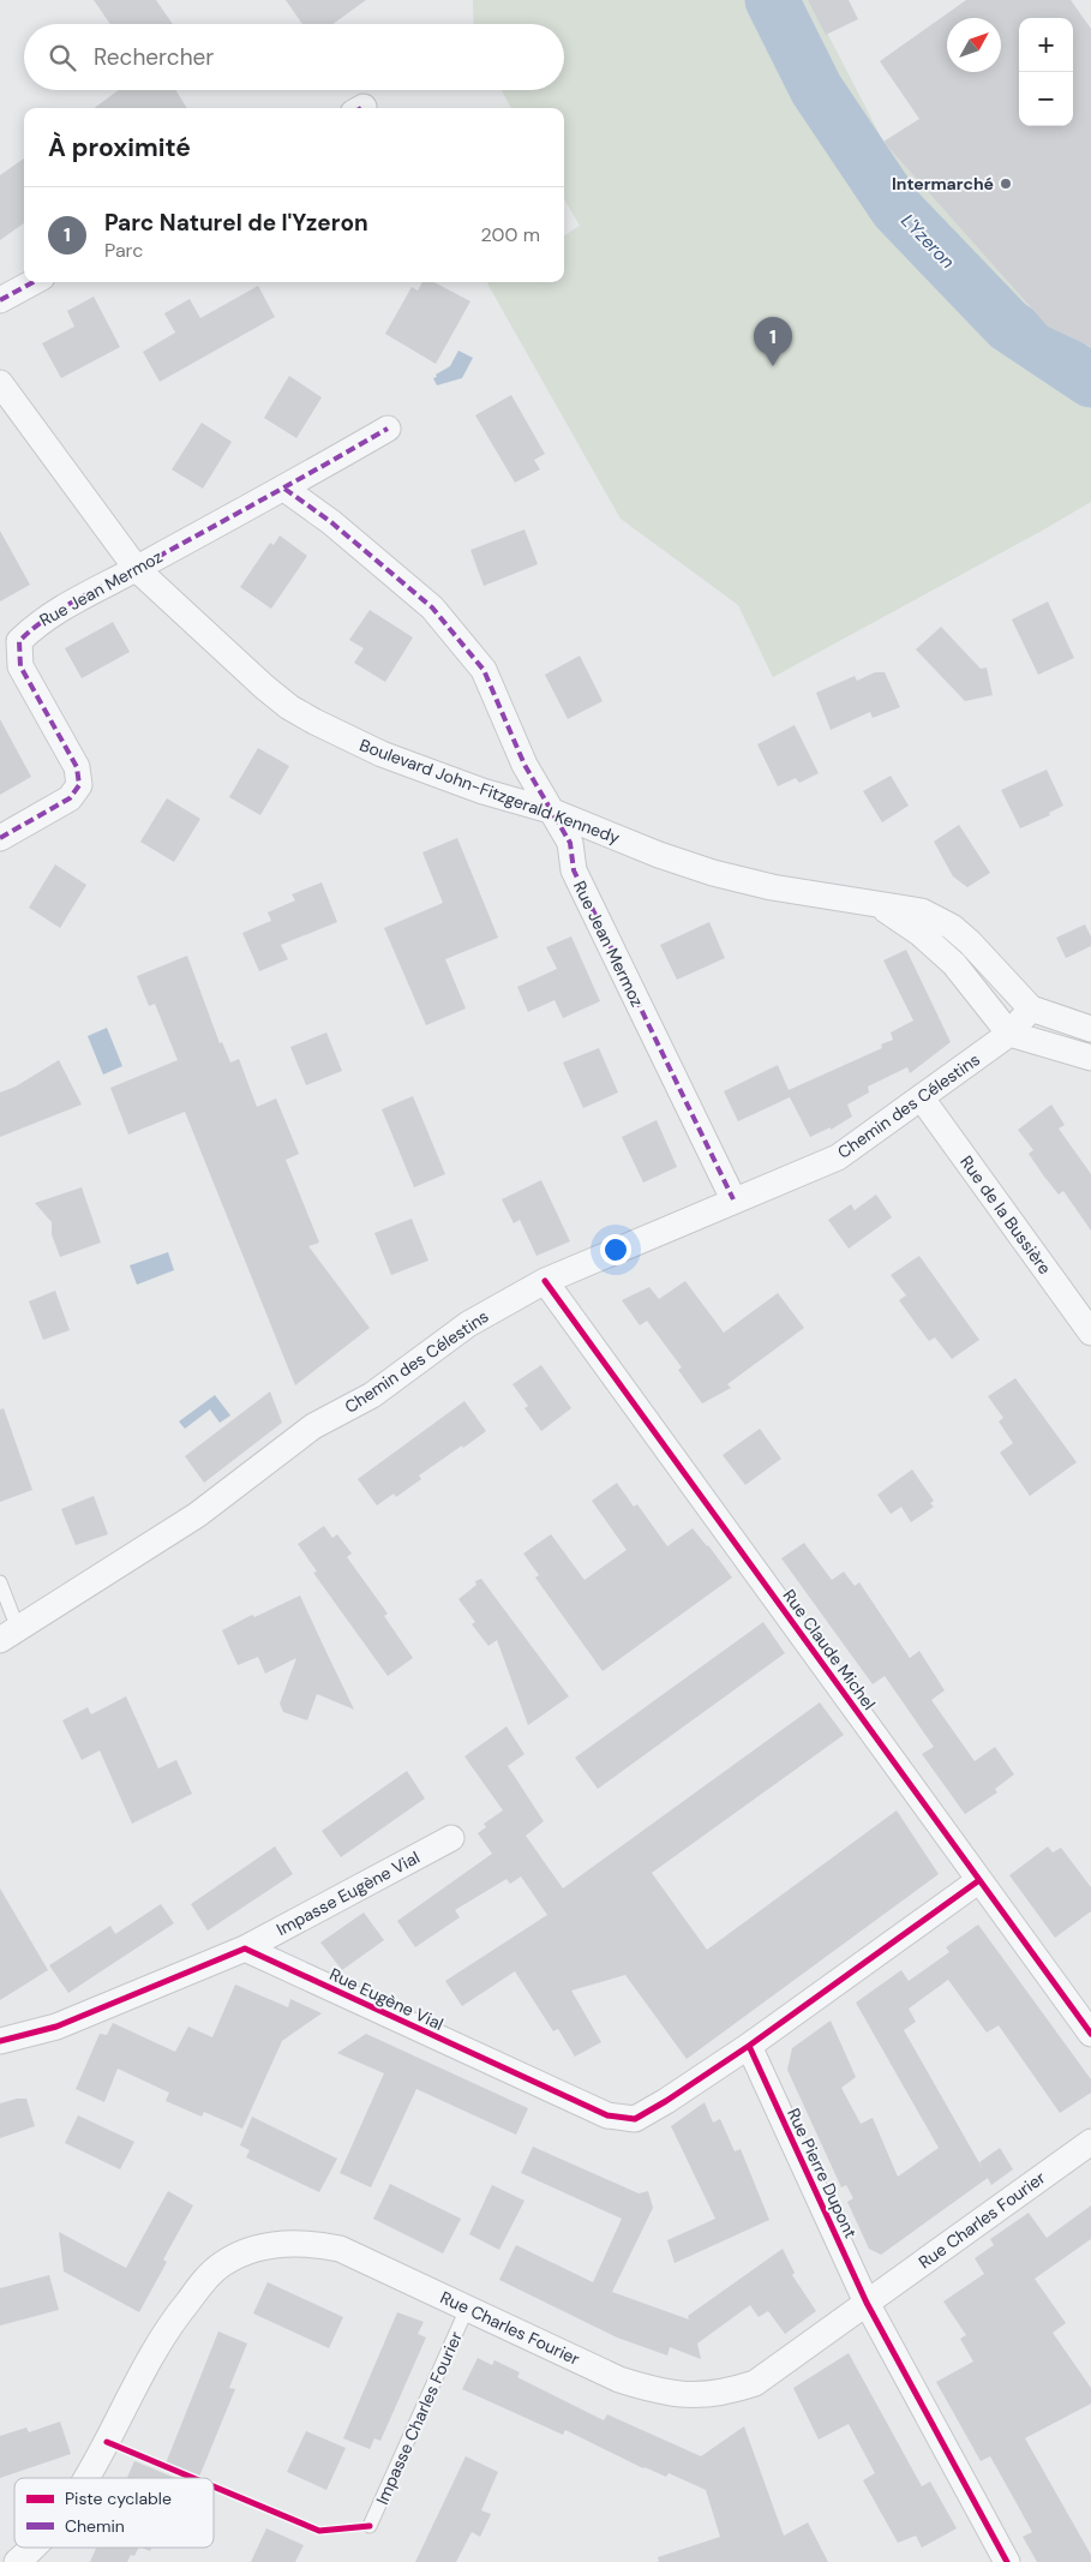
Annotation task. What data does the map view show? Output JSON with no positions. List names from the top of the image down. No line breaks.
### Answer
{"streets":{"street":["Rue Jean Mermoz","Boulevard John-Fitzgerald Kennedy","Chemin des Célestins","Rue de la Bussière","Rue Claude Michel","Impasse Eugène Vial","Rue Eugène Vial","Rue Pierre Dupont","Rue Charles Fourier"],"lane":["Impasse Charles Fourier"]},"crossings":[["Rue Jean Mermoz","Boulevard John-Fitzgerald Kennedy"],["Rue Jean Mermoz","Chemin des Célestins"],["Boulevard John-Fitzgerald Kennedy","Chemin des Célestins"],["Chemin des Célestins","Rue de la Bussière"],["Chemin des Célestins","Rue Claude Michel"],["Impasse Eugène Vial","Rue Eugène Vial"],["Rue Eugène Vial","Rue Pierre Dupont"],["Rue Pierre Dupont","Rue Charles Fourier"],["Rue Charles Fourier","Impasse Charles Fourier"]],"water":["L'Yzeron"],"places":["Intermarché"],"legend":["Piste cyclable","Chemin"],"north":"top right","page":{"map_buttons":["+","−"],"search":"Rechercher","heading":"À proximité","list":[{"mark":"1","name":"Parc Naturel de l'Yzeron","note":"Parc","value":"200 m"}],"pins":"1"}}
